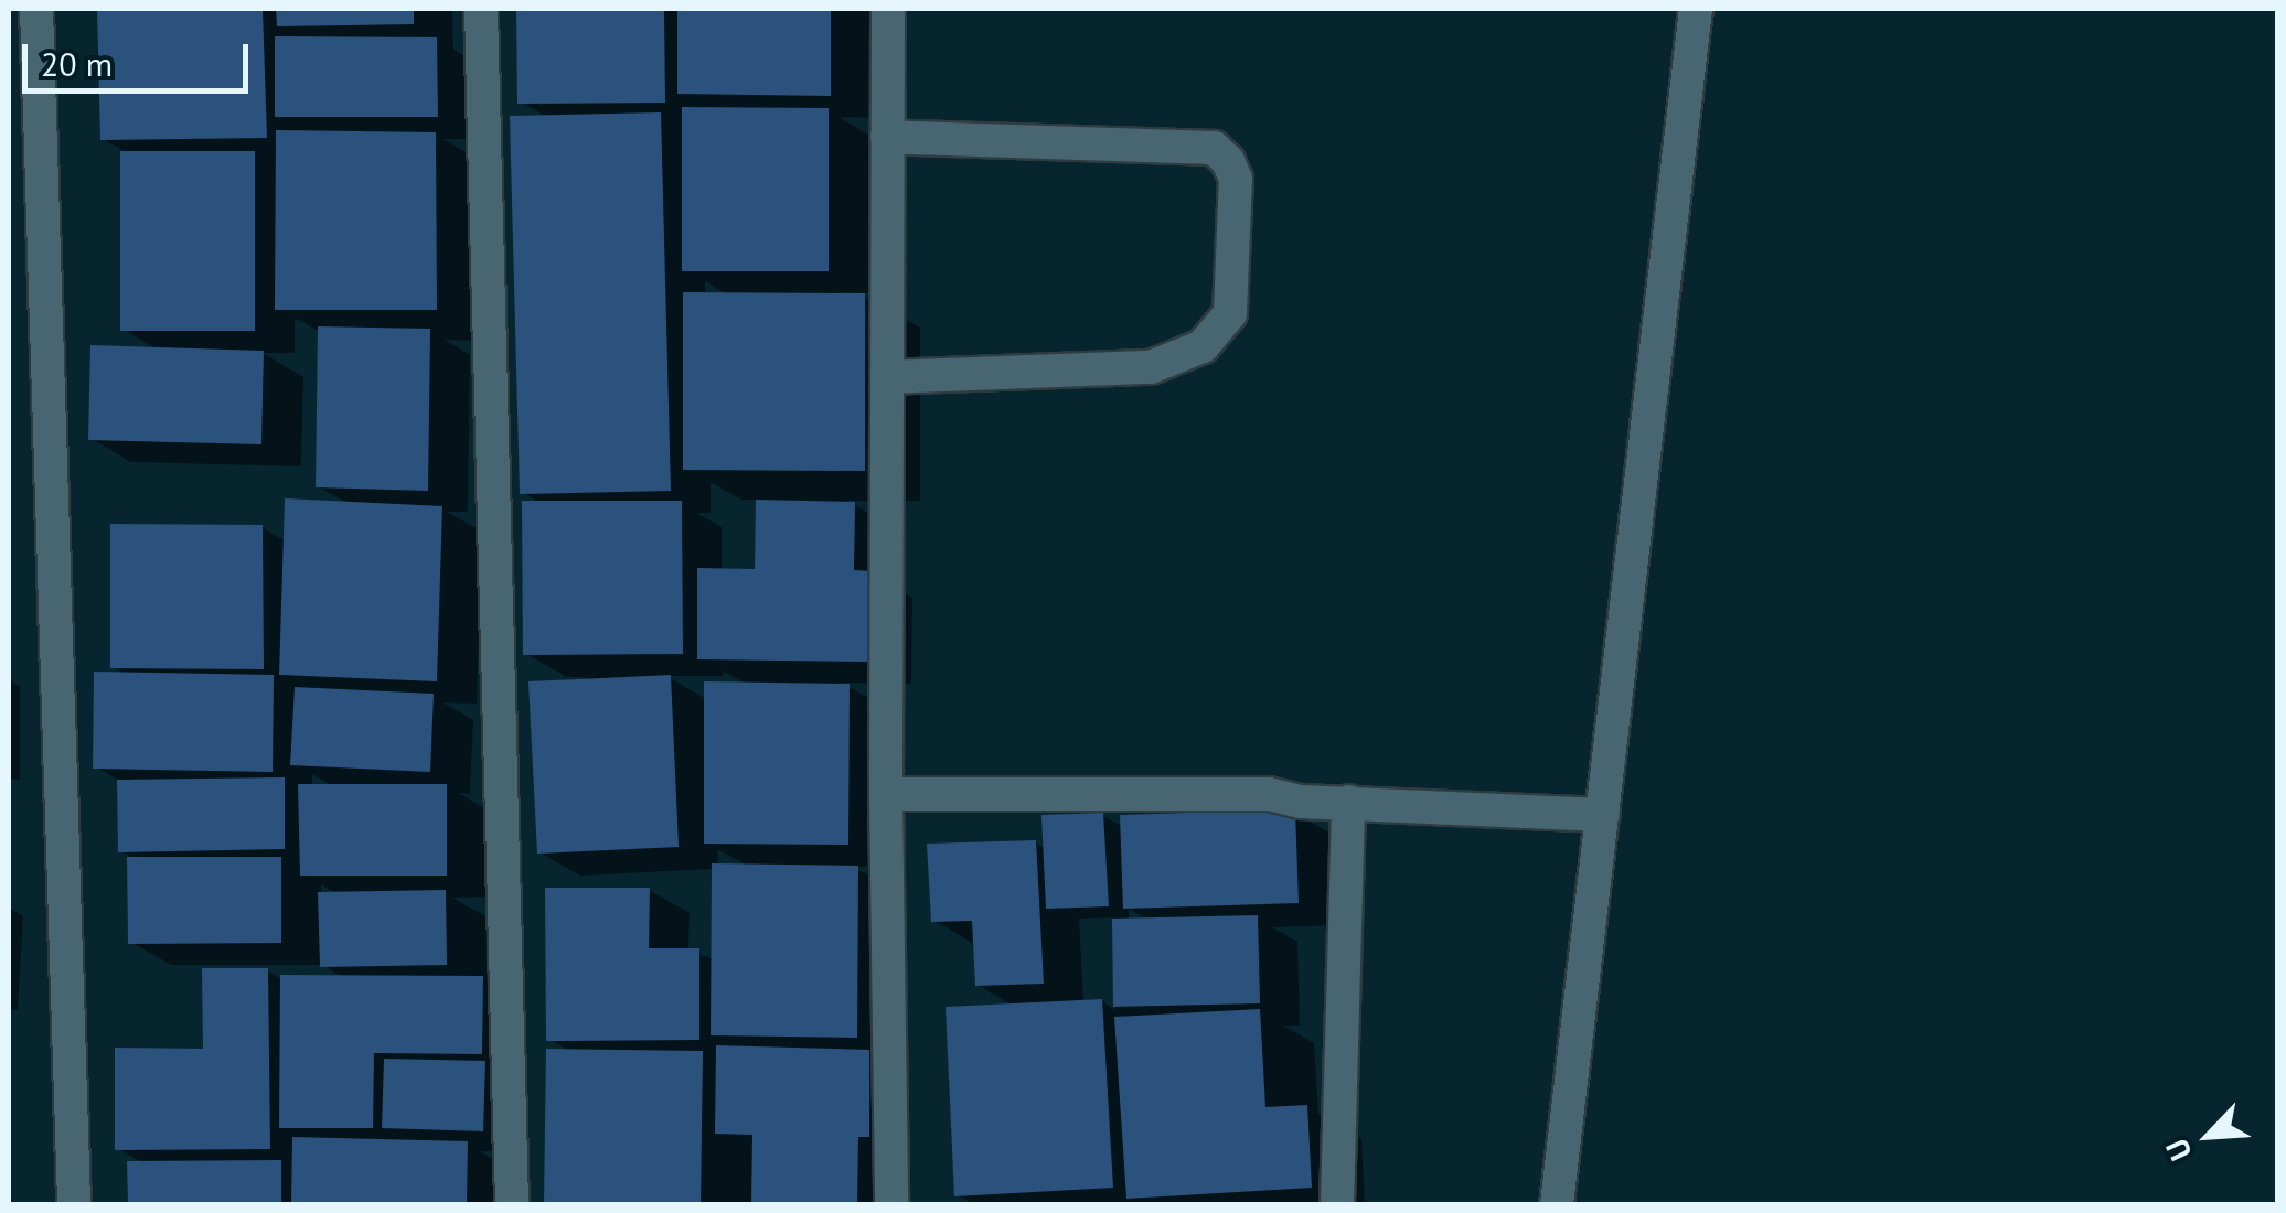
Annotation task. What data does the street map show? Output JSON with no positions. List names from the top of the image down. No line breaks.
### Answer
{"scale_bar":"20 m","north":"bottom left"}
